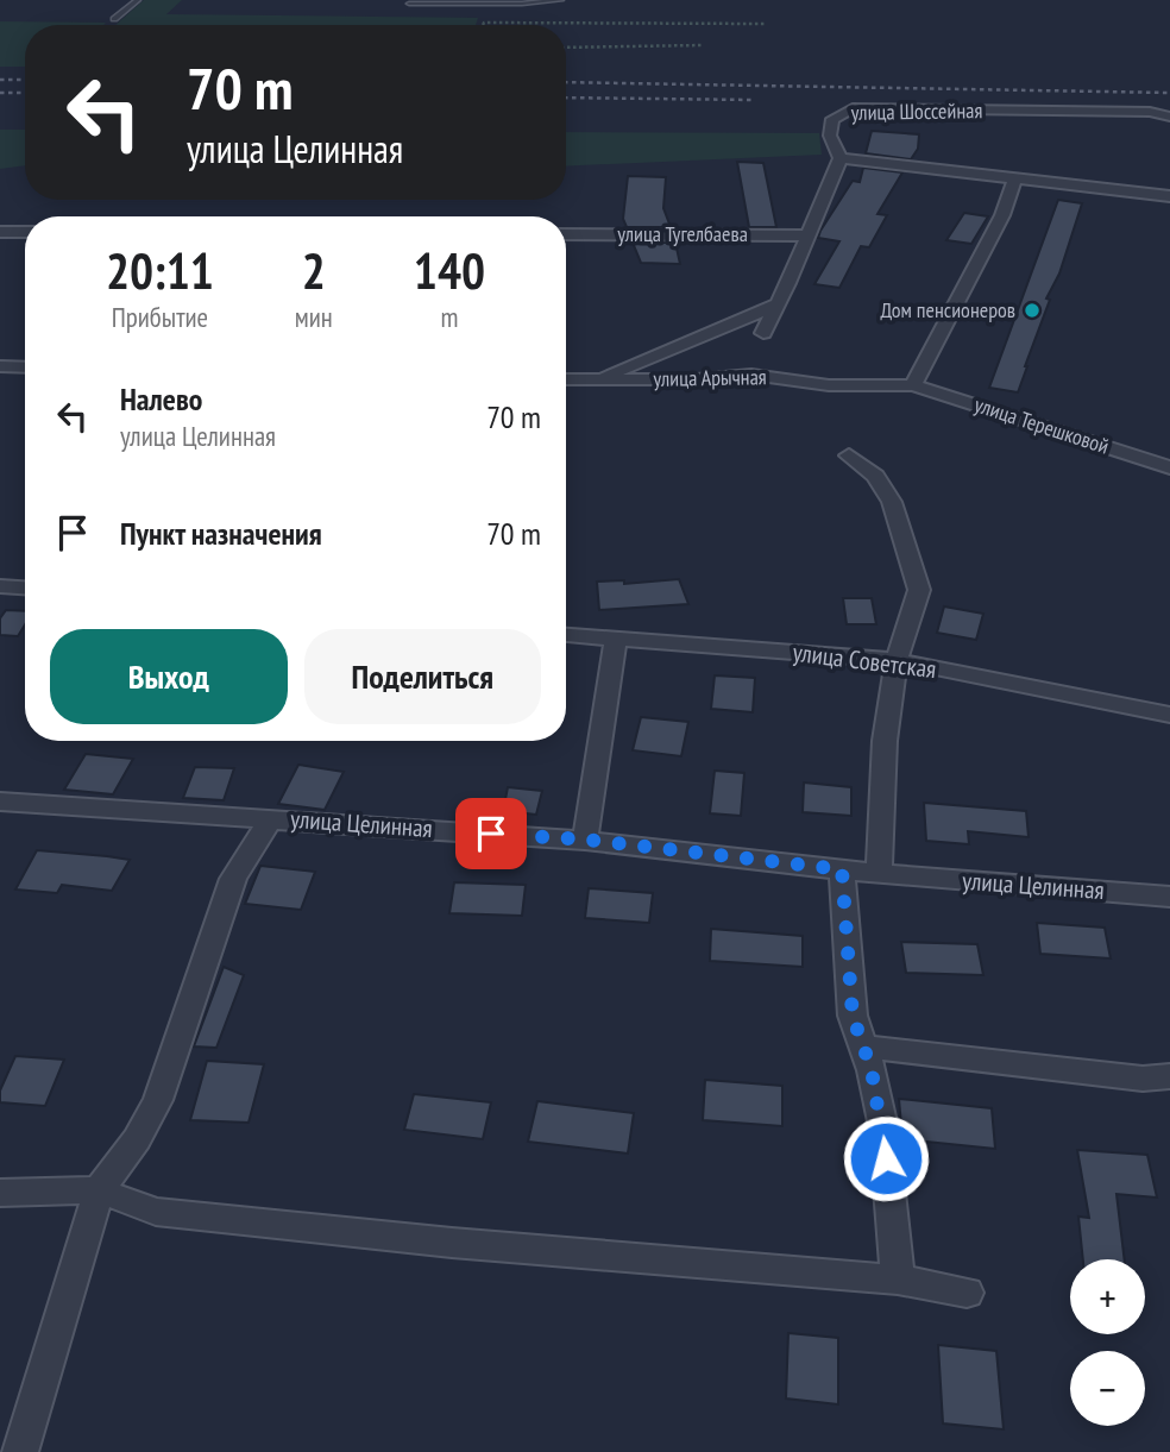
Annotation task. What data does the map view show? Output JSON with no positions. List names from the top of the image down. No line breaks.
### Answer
{"streets":{"street":["улица Шоссейная","улица Тугелбаева","улица Арычная","улица Терешковой","улица Советская","улица Целинная"]},"crossings":[["улица Арычная","улица Терешковой"]],"places":["Дом пенсионеров"],"page":{"turn":["70 m","улица Целинная"],"eta":["20:11","Прибытие","2","мин","140","m"],"list":[{"name":"Налево","note":"улица Целинная","value":"70 m"},{"name":"Пункт назначения","value":"70 m"}],"buttons":["Выход","Поделиться"],"map_buttons":["+","−"]}}
